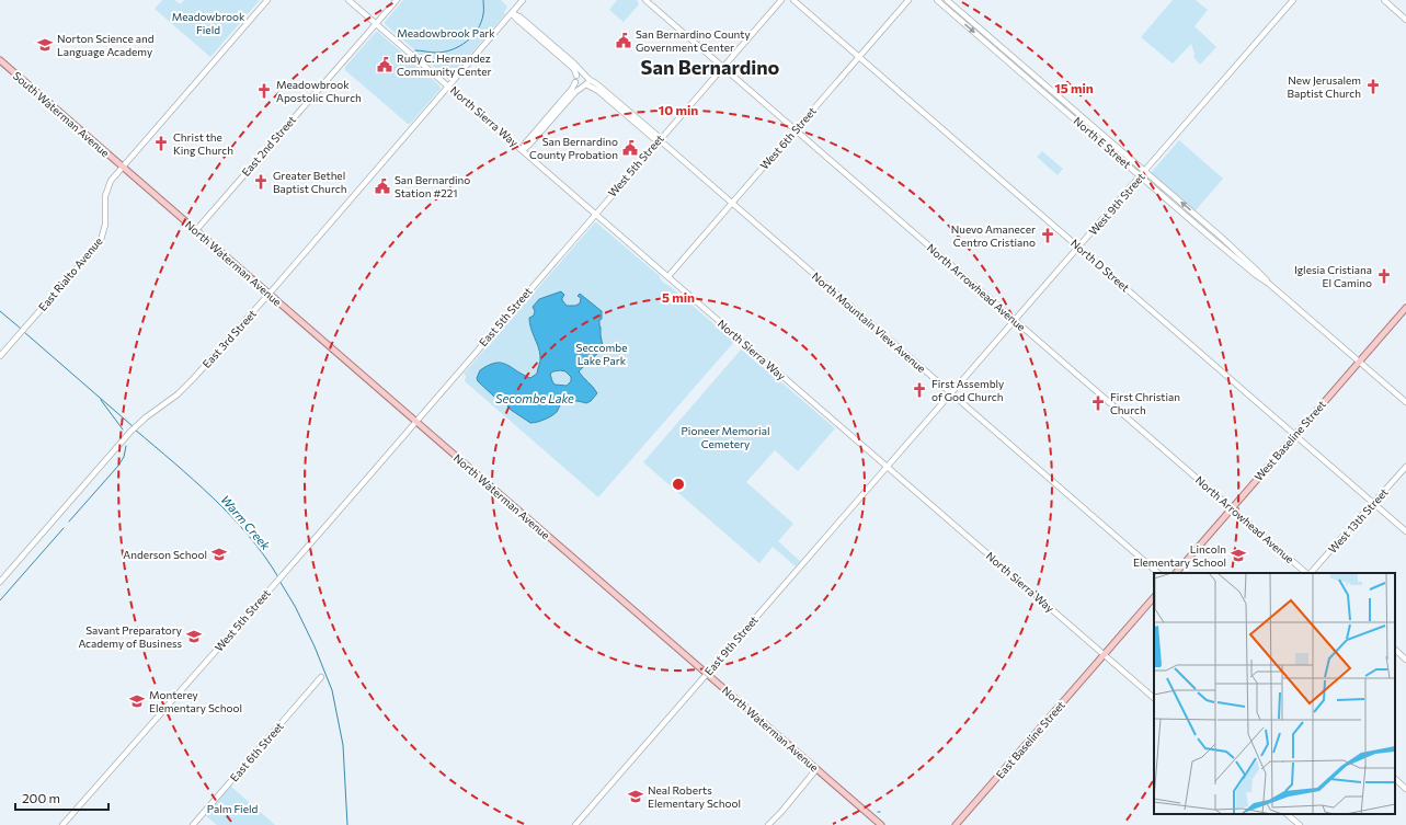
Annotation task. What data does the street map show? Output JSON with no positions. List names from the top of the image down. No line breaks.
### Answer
{"streets":{"main road":["South Waterman Avenue","North Waterman Avenue","West Baseline Street","East Baseline Street"],"street":["North Sierra Way","West 6th Street","North E Street","East 2nd Street","West 5th Street","West 9th Street","North D Street","East Rialto Avenue","North Arrowhead Avenue","East 5th Street","North Mountain View Avenue","East 3rd Street","West 13th Street","East 9th Street","East 6th Street"]},"crossings":[["South Waterman Avenue","North Waterman Avenue"],["South Waterman Avenue","East Rialto Avenue"],["North Sierra Way","West 6th Street"],["North Sierra Way","East 2nd Street"],["North Sierra Way","West 5th Street"],["North Sierra Way","West 9th Street"],["North Sierra Way","East 5th Street"],["North Sierra Way","East 3rd Street"],["North Sierra Way","East 9th Street"],["North Sierra Way","East Baseline Street"],["West 6th Street","North D Street"],["West 6th Street","North Arrowhead Avenue"],["West 6th Street","North Mountain View Avenue"],["North E Street","West 9th Street"],["North E Street","West Baseline Street"],["East 2nd Street","North Waterman Avenue"],["West 5th Street","North Waterman Avenue"],["West 5th Street","North Arrowhead Avenue"],["West 5th Street","East 5th Street"],["West 5th Street","North Mountain View Avenue"],["West 9th Street","North D Street"],["West 9th Street","North Arrowhead Avenue"],["West 9th Street","North Mountain View Avenue"],["West 9th Street","East 9th Street"],["North Waterman Avenue","East Rialto Avenue"],["North Waterman Avenue","East 5th Street"],["North Waterman Avenue","East 3rd Street"],["North Waterman Avenue","East 9th Street"],["North D Street","West Baseline Street"],["North D Street","West 13th Street"],["North Arrowhead Avenue","West Baseline Street"]],"districts":["San Bernardino"],"water":["Secombe Lake","Warm Creek"],"parks":["Meadowbrook Field","Meadowbrook Park","Seccombe Lake Park","Pioneer Memorial Cemetery","Palm Field"],"places":{"public building":["San Bernardino County Government Center","Rudy C. Hernandez Community Center","San Bernardino County Probation","San Bernardino Station #221"],"school or university":["Norton Science and Language Academy","Anderson School","Lincoln Elementary School","Savant Preparatory Academy of Business","Monterey Elementary School","Neal Roberts Elementary School"],"church":["New Jerusalem Baptist Church","Meadowbrook Apostolic Church","Christ the King Church","Greater Bethel Baptist Church","Nuevo Amanecer Centro Cristiano","Iglesia Cristiana El Camino","First Assembly of God Church","First Christian Church"]},"scale_bar":"200 m","rings":["15 min","10 min","5 min"]}
